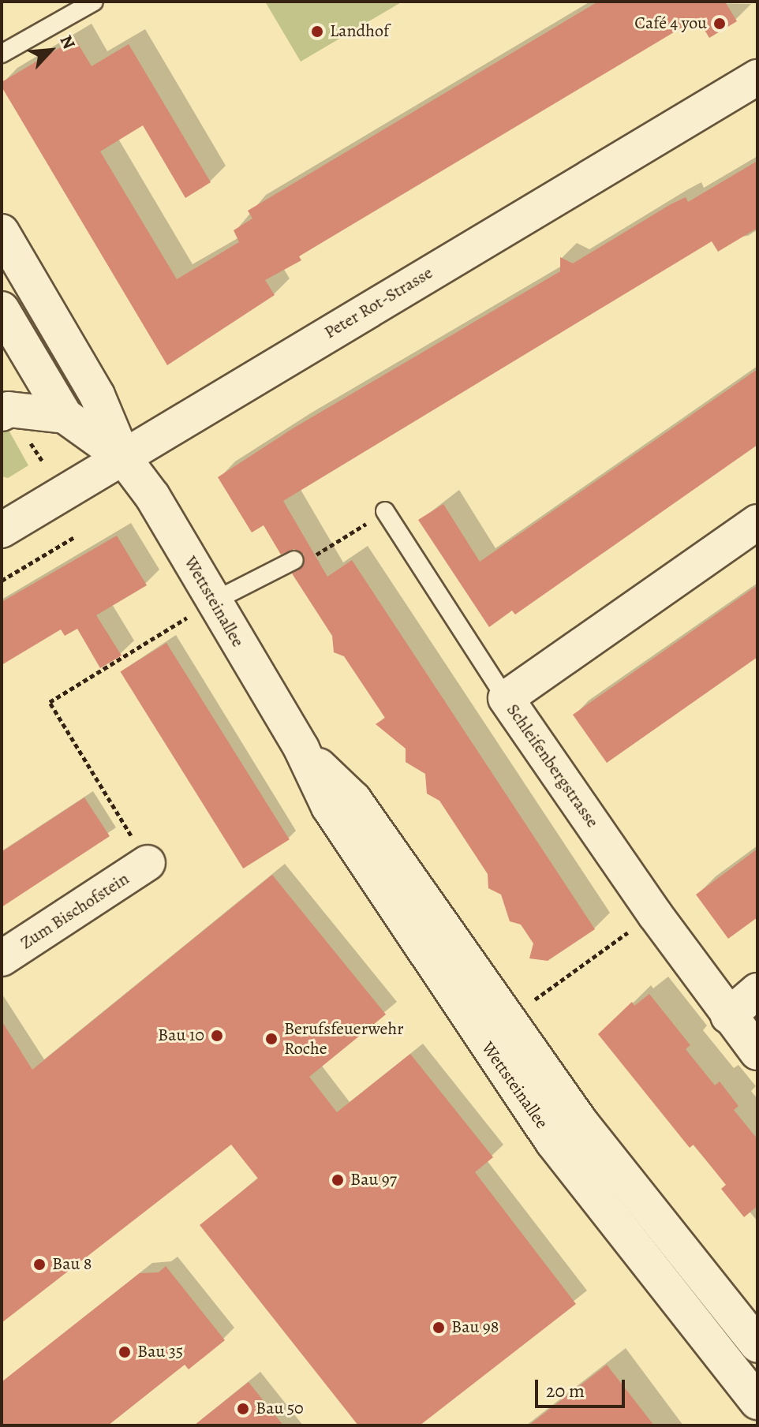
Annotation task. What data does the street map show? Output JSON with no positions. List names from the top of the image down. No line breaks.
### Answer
{"streets":{"main road":["Peter Rot-Strasse","Wettsteinallee","Schleifenbergstrasse","Zum Bischofstein"]},"crossings":[["Peter Rot-Strasse","Wettsteinallee"]],"places":["Café 4 you","Landhof","Bau 10","Berufsfeuerwehr Roche","Bau 97","Bau 8","Bau 98","Bau 35","Bau 50"],"scale_bar":"20 m","north":"top right"}
